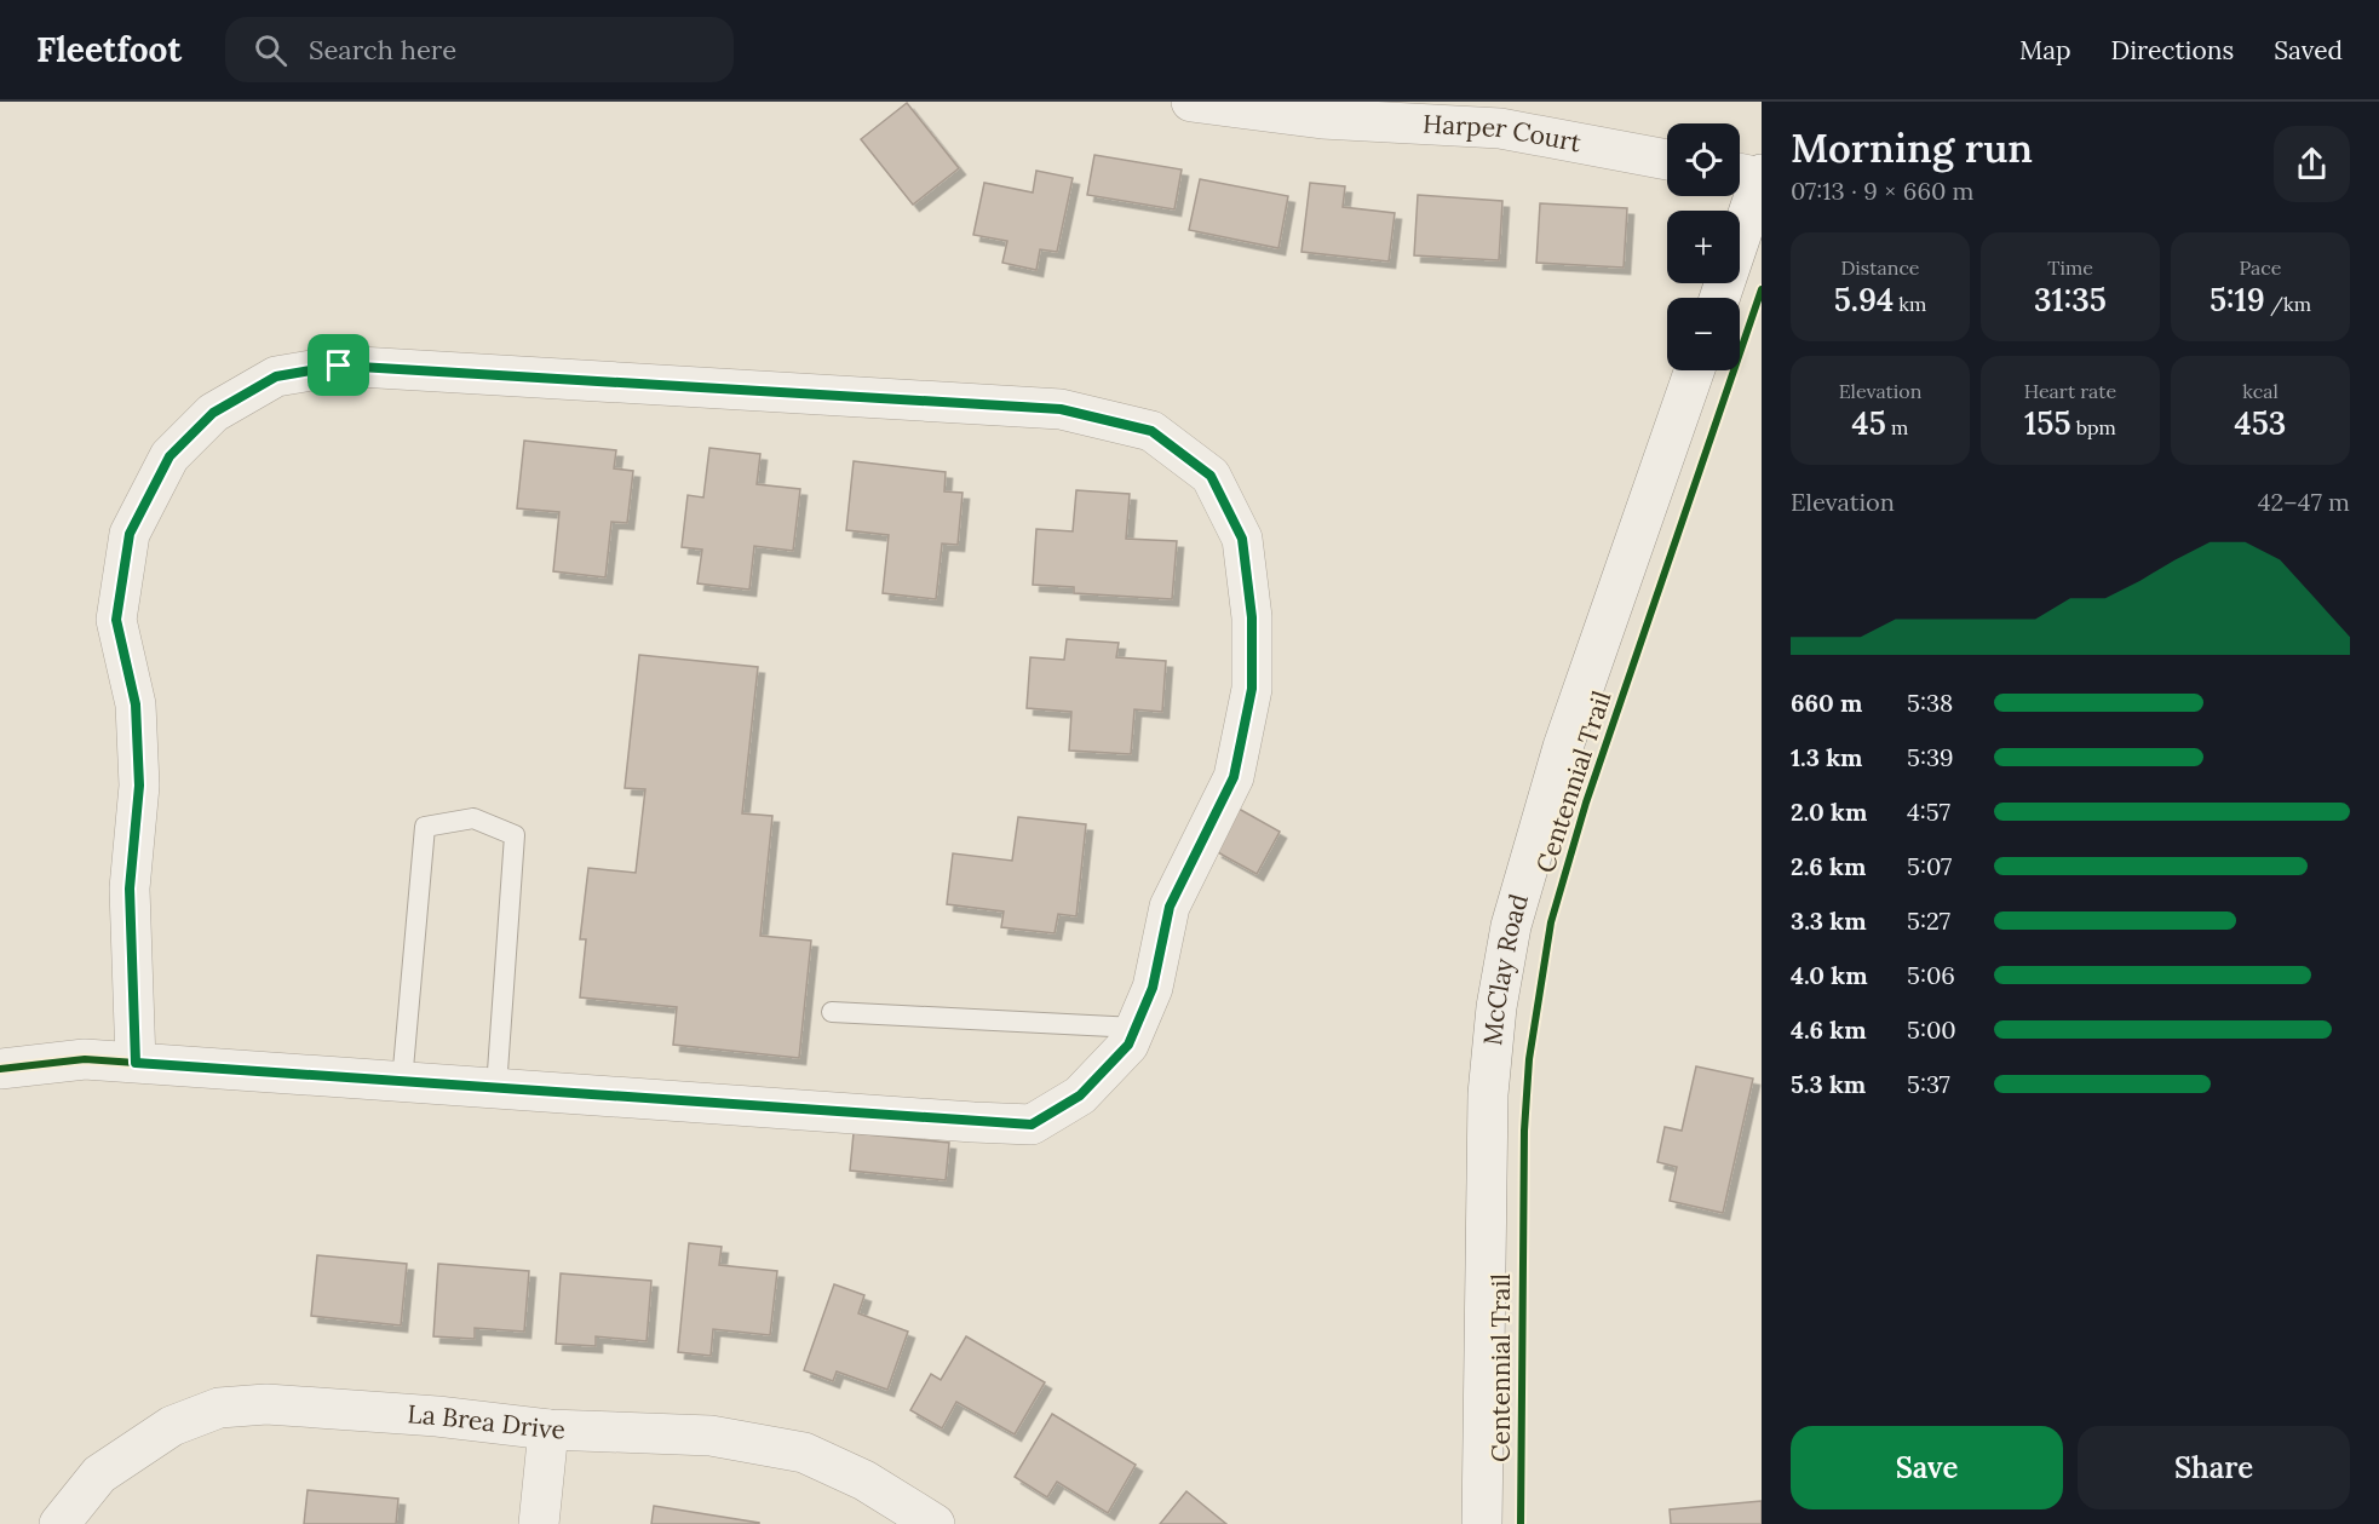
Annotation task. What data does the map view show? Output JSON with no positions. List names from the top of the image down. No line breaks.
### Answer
{"streets":{"street":["Harper Court","McClay Road","La Brea Drive"],"cycle path":["Centennial Trail"]},"page":{"header":"Fleetfoot","search":"Search here","nav":["Map","Directions","Saved"],"heading":["Morning run","07:13 · 9 × 660 m"],"map_buttons":["+","−"],"stats":[["Distance","5.94 km"],["Time","31:35"],["Pace","5:19 /km"],["Elevation","45 m"],["Heart rate","155 bpm"],["kcal","453"]],"chart":["Elevation","42–47 m"],"list":[{"name":"660 m","note":"5:38"},{"name":"1.3 km","note":"5:39"},{"name":"2.0 km","note":"4:57"},{"name":"2.6 km","note":"5:07"},{"name":"3.3 km","note":"5:27"},{"name":"4.0 km","note":"5:06"},{"name":"4.6 km","note":"5:00"},{"name":"5.3 km","note":"5:37"}],"buttons":["Save","Share"]}}
